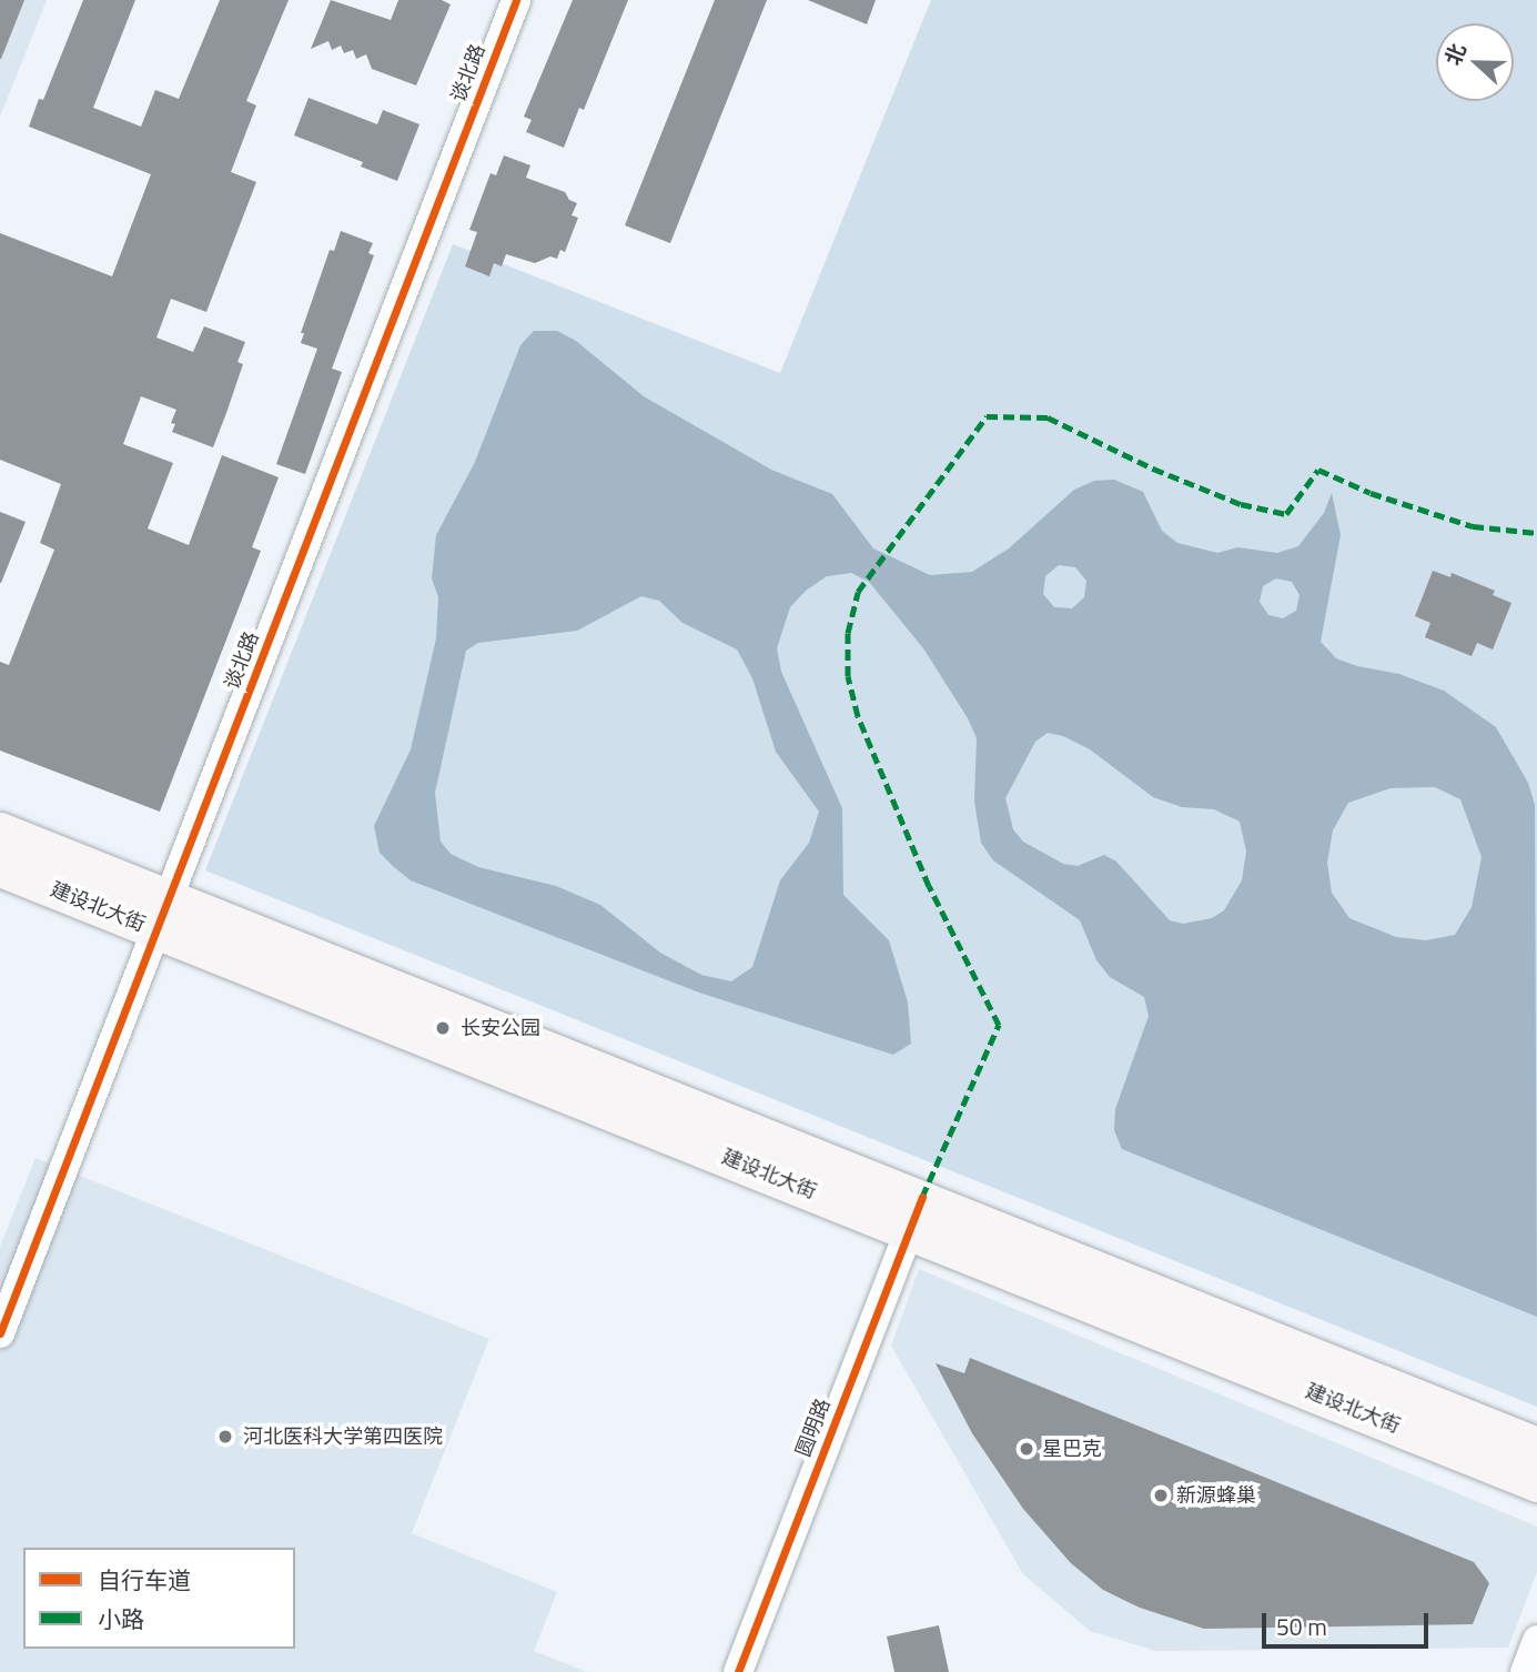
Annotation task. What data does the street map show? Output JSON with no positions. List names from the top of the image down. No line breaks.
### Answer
{"streets":{"main road":["建设北大街"],"street":["谈北路","圆明路"]},"crossings":[["谈北路","建设北大街"],["建设北大街","圆明路"]],"places":["长安公园","河北医科大学第四医院","星巴克","新源蜂巢"],"legend":["自行车道","小路"],"scale_bar":"50 m","north":"left"}
